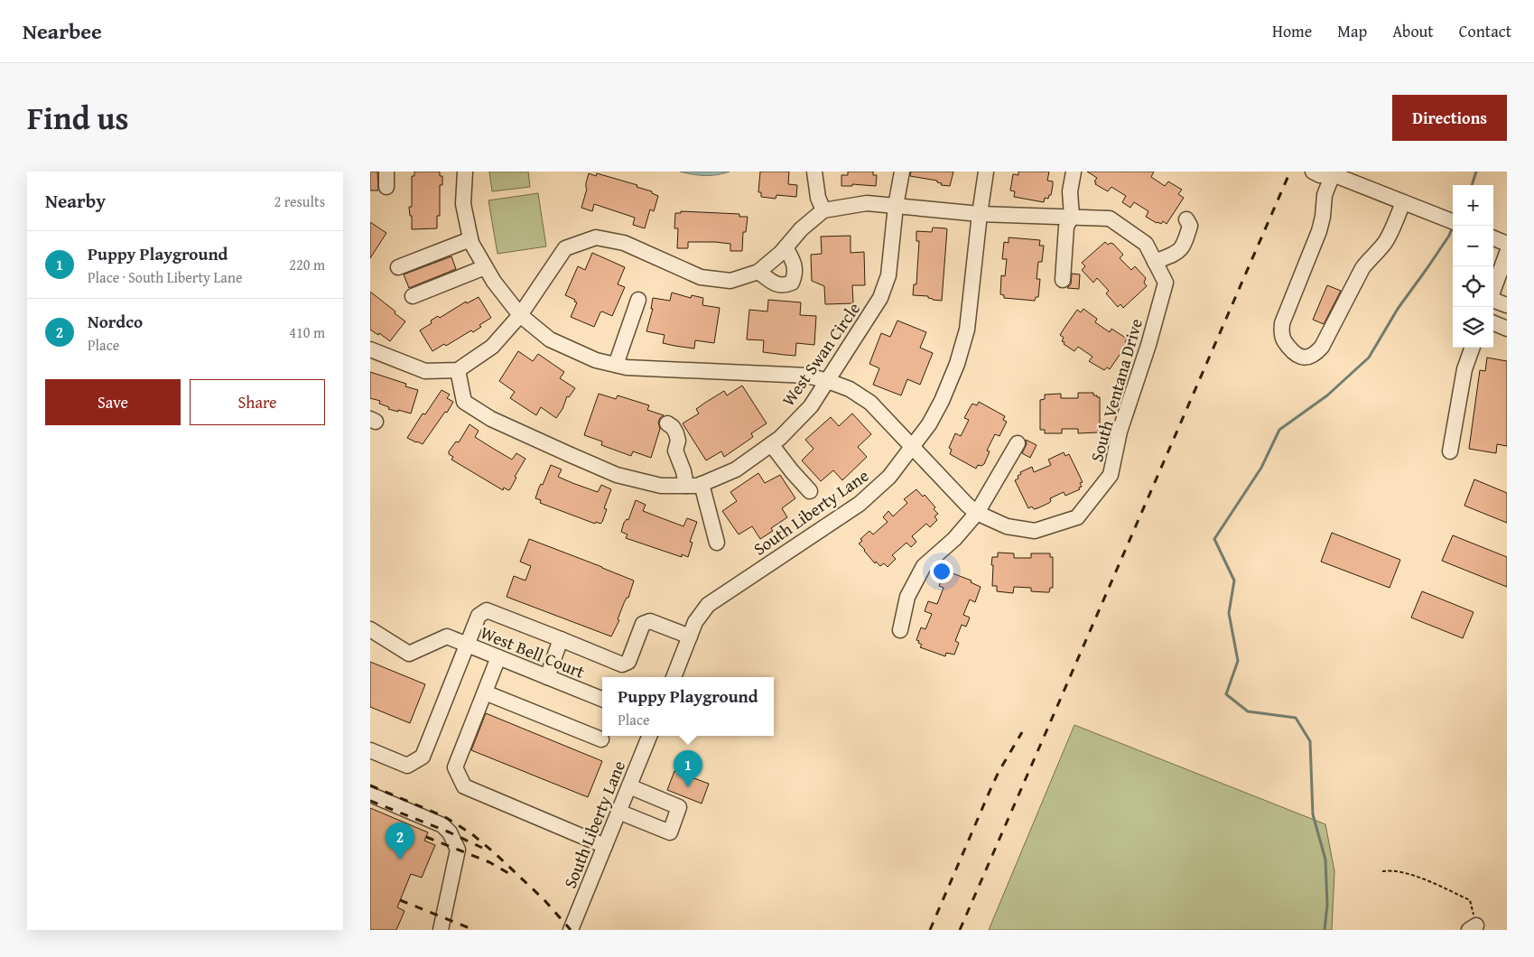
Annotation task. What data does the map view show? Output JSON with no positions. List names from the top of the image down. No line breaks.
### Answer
{"streets":{"street":["West Swan Circle","South Ventana Drive","South Liberty Lane","West Bell Court"]},"crossings":[["West Swan Circle","South Ventana Drive"],["South Ventana Drive","South Liberty Lane"]],"page":{"header":"Nearbee","nav":["Home","Map","About","Contact"],"title":"Find us","buttons":["Directions",["Save","Share"]],"heading":["Nearby","2 results"],"map_buttons":["+","−"],"list":[{"mark":"1","name":"Puppy Playground","note":"Place · South Liberty Lane","value":"220 m"},{"mark":"2","name":"Nordco","note":"Place","value":"410 m"}],"popup":["Puppy Playground","Place"],"pins":["1","2"]}}
